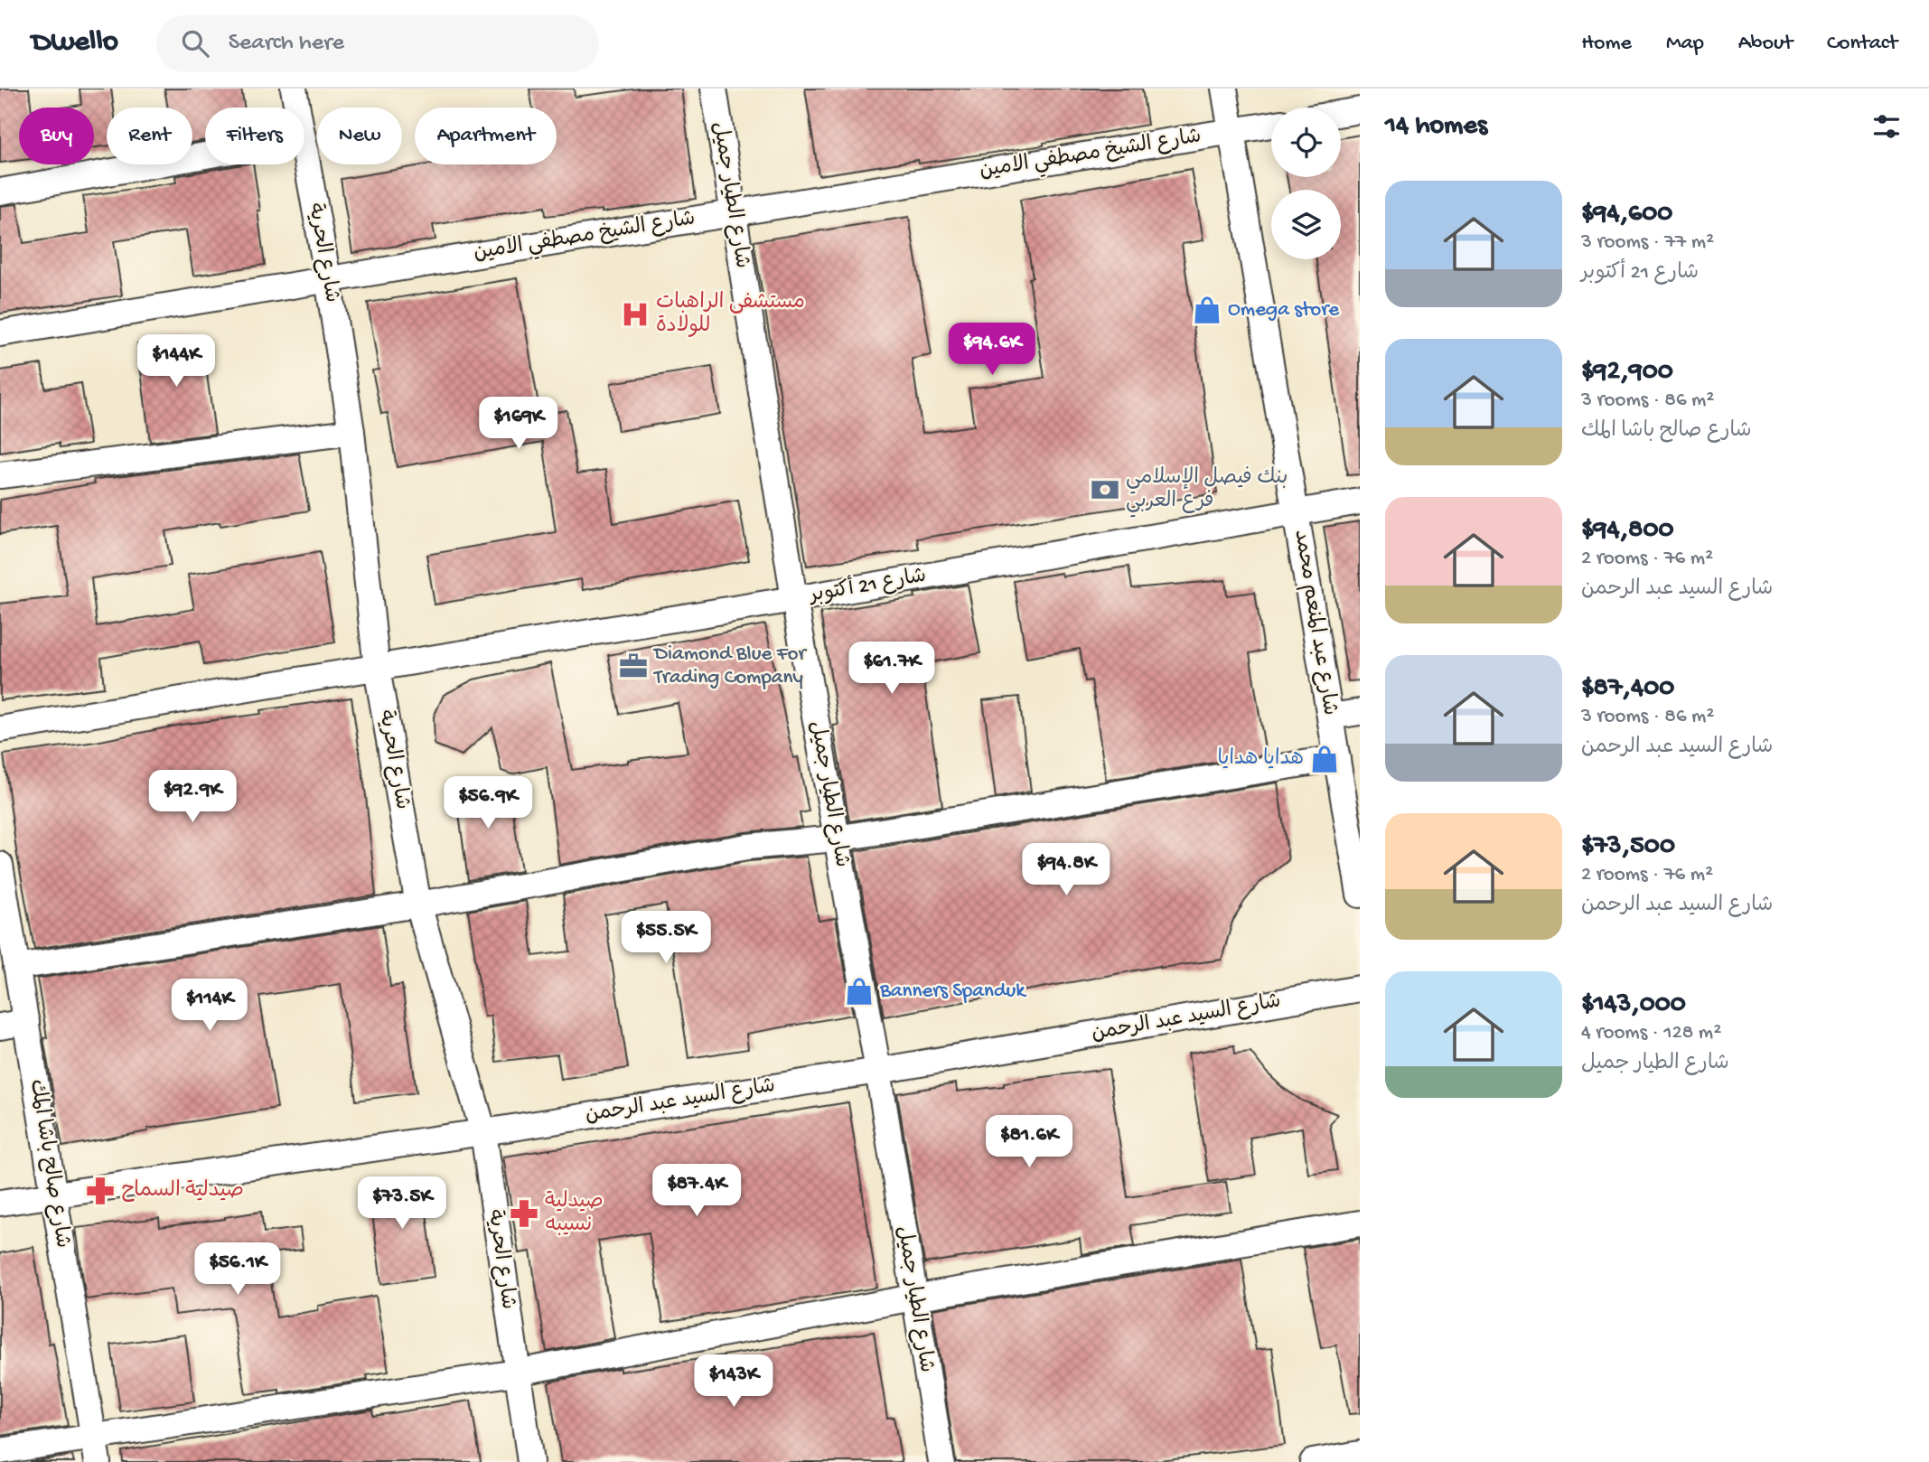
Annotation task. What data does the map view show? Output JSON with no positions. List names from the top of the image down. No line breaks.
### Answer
{"streets":{"street":["شارع الشيخ مصطفي الامين","شارع الطيار جميل","شارع الحرية","شارع 21 أكتوبر","شارع عبد المنعم محمد","شارع السيد عبد الرحمن","شارع صالح باشا المك"]},"crossings":[["شارع الشيخ مصطفي الامين","شارع الطيار جميل"],["شارع الشيخ مصطفي الامين","شارع الحرية"],["شارع الشيخ مصطفي الامين","شارع عبد المنعم محمد"],["شارع الطيار جميل","شارع 21 أكتوبر"],["شارع الطيار جميل","شارع السيد عبد الرحمن"],["شارع الحرية","شارع 21 أكتوبر"],["شارع الحرية","شارع السيد عبد الرحمن"],["شارع 21 أكتوبر","شارع عبد المنعم محمد"],["شارع السيد عبد الرحمن","شارع صالح باشا المك"]],"places":{"shop":["Omega store","هدايا هدايا","Banners Spanduk"],"hospital":["مستشفى الراهبات للولادة"],"bank":["بنك فيصل الإسلامي فرع العربي"],"office":["Diamond Blue For Trading Company"],"pharmacy":["صيدلية السماح","صيدلية نسيبه"]},"page":{"header":"Dwello","search":"Search here","nav":["Home","Map","About","Contact"],"heading":"14 homes","chip":["Buy","Rent","Filters","New","Apartment"],"list":[{"name":"$94,600","note":"3 rooms · 77 m² · شارع 21 أكتوبر"},{"name":"$92,900","note":"3 rooms · 86 m² · شارع صالح باشا المك"},{"name":"$94,800","note":"2 rooms · 76 m² · شارع السيد عبد الرحمن"},{"name":"$87,400","note":"3 rooms · 86 m² · شارع السيد عبد الرحمن"},{"name":"$73,500","note":"2 rooms · 76 m² · شارع السيد عبد الرحمن"},{"name":"$143,000","note":"4 rooms · 128 m² · شارع الطيار جميل"}],"price":["$94.6K","$144K","$169K","$61.7K","$92.9K","$56.9K","$94.8K","$55.5K","$114K","$81.6K","$87.4K","$73.5K","$56.1K","$143K"]}}
